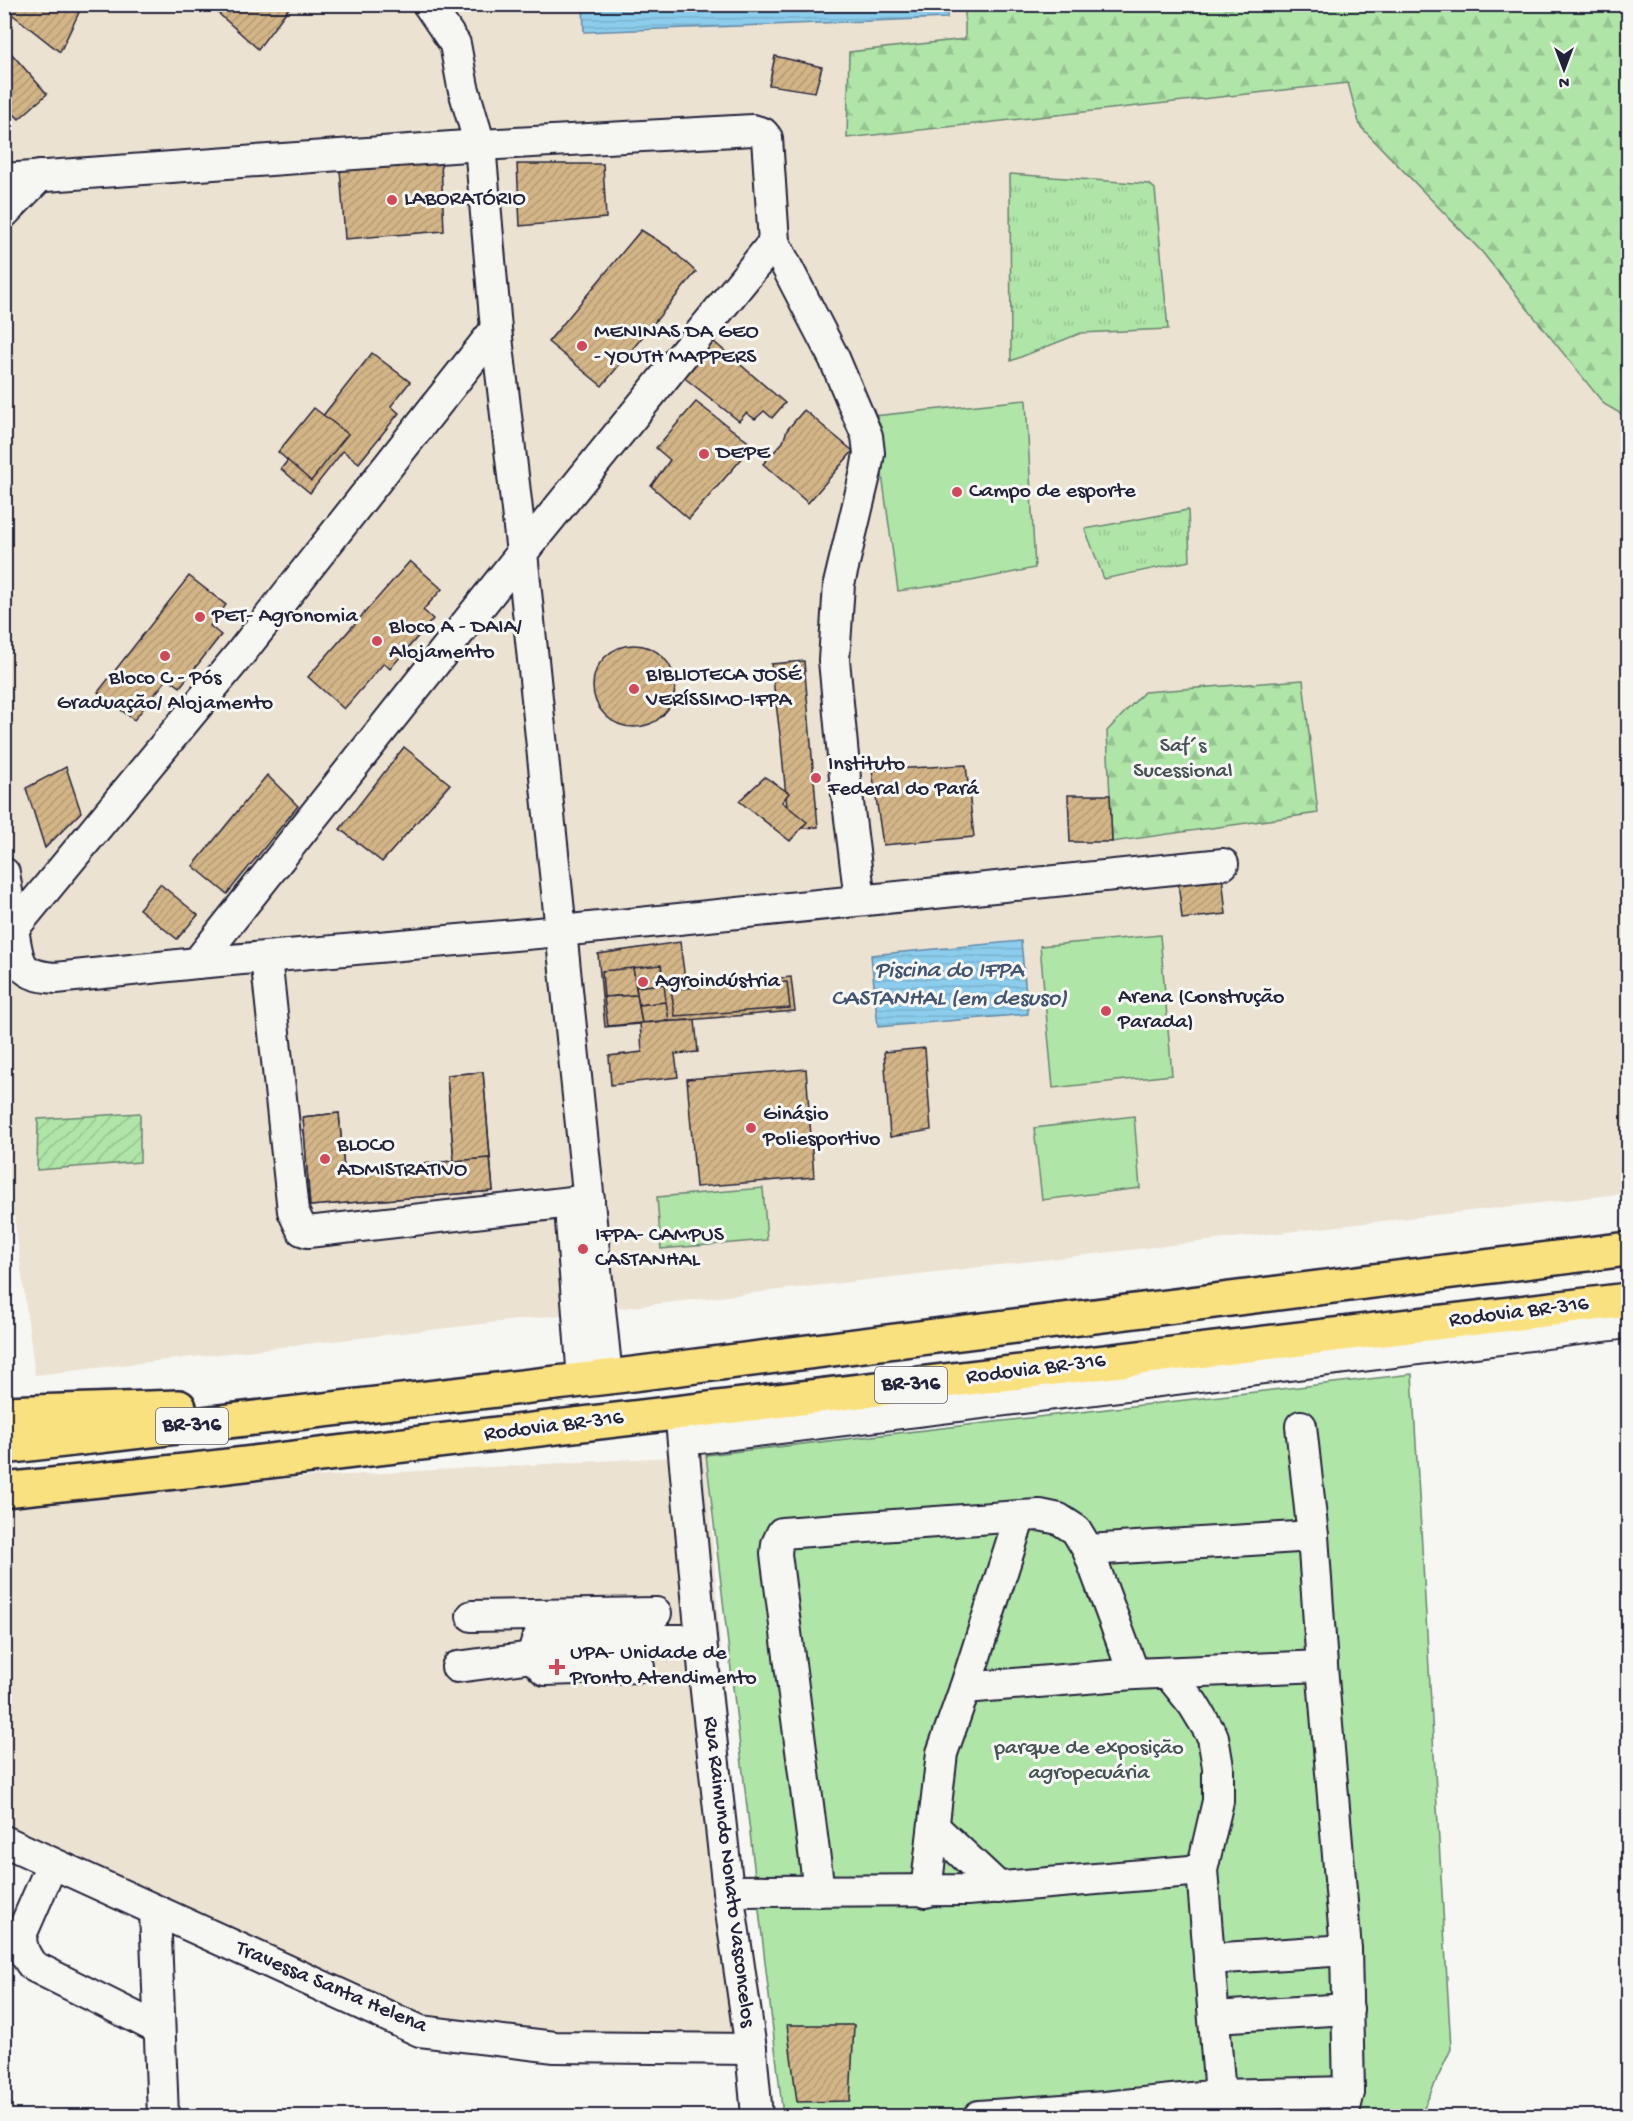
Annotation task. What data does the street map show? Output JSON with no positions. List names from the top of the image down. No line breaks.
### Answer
{"streets":{"highway":["Rodovia BR-316","BR-316"],"street":["Rua Raimundo Nonato Vasconcelos","Travessa Santa Helena"]},"crossings":[["Rodovia BR-316","BR-316"],["Rodovia BR-316","Rua Raimundo Nonato Vasconcelos"],["Rua Raimundo Nonato Vasconcelos","Travessa Santa Helena"]],"water":["Piscina do IFPA CASTANHAL (em desuso)"],"parks":["Saf´s Sucessional","parque de exposição agropecuária"],"places":{"other":["LABORATÓRIO","MENINAS DA GEO - YOUTH MAPPERS","DEPE","Campo de esporte","PET- Agronomia","Bloco A - DAIA/ Alojamento","Bloco C - Pós Graduação/ Alojamento","BIBLIOTECA JOSÉ VERÍSSIMO-IFPA","Instituto Federal do Pará","Agroindústria","Arena (Construção Parada)","Ginásio Poliesportivo","BLOCO ADMISTRATIVO","IFPA- CAMPUS CASTANHAL"],"health":["UPA- Unidade de Pronto Atendimento"]},"north":"bottom"}
